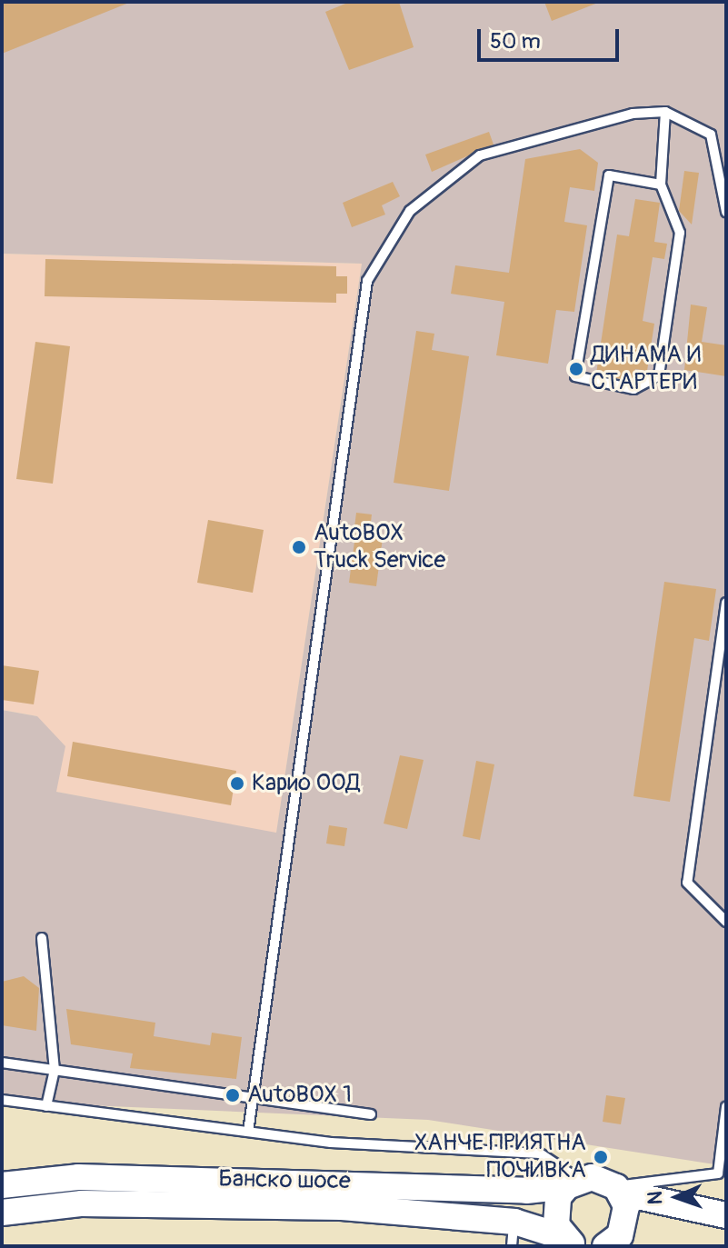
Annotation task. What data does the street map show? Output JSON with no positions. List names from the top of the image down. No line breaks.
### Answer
{"streets":{"main road":["Банско шосе"]},"places":["ДИНАМА И СТАРТЕРИ","AutoBOX Truck Service","Карио ООД","AutoBOX 1","ХАНЧЕ ПРИЯТНА ПОЧИВКА"],"scale_bar":"50 m","north":"left"}
